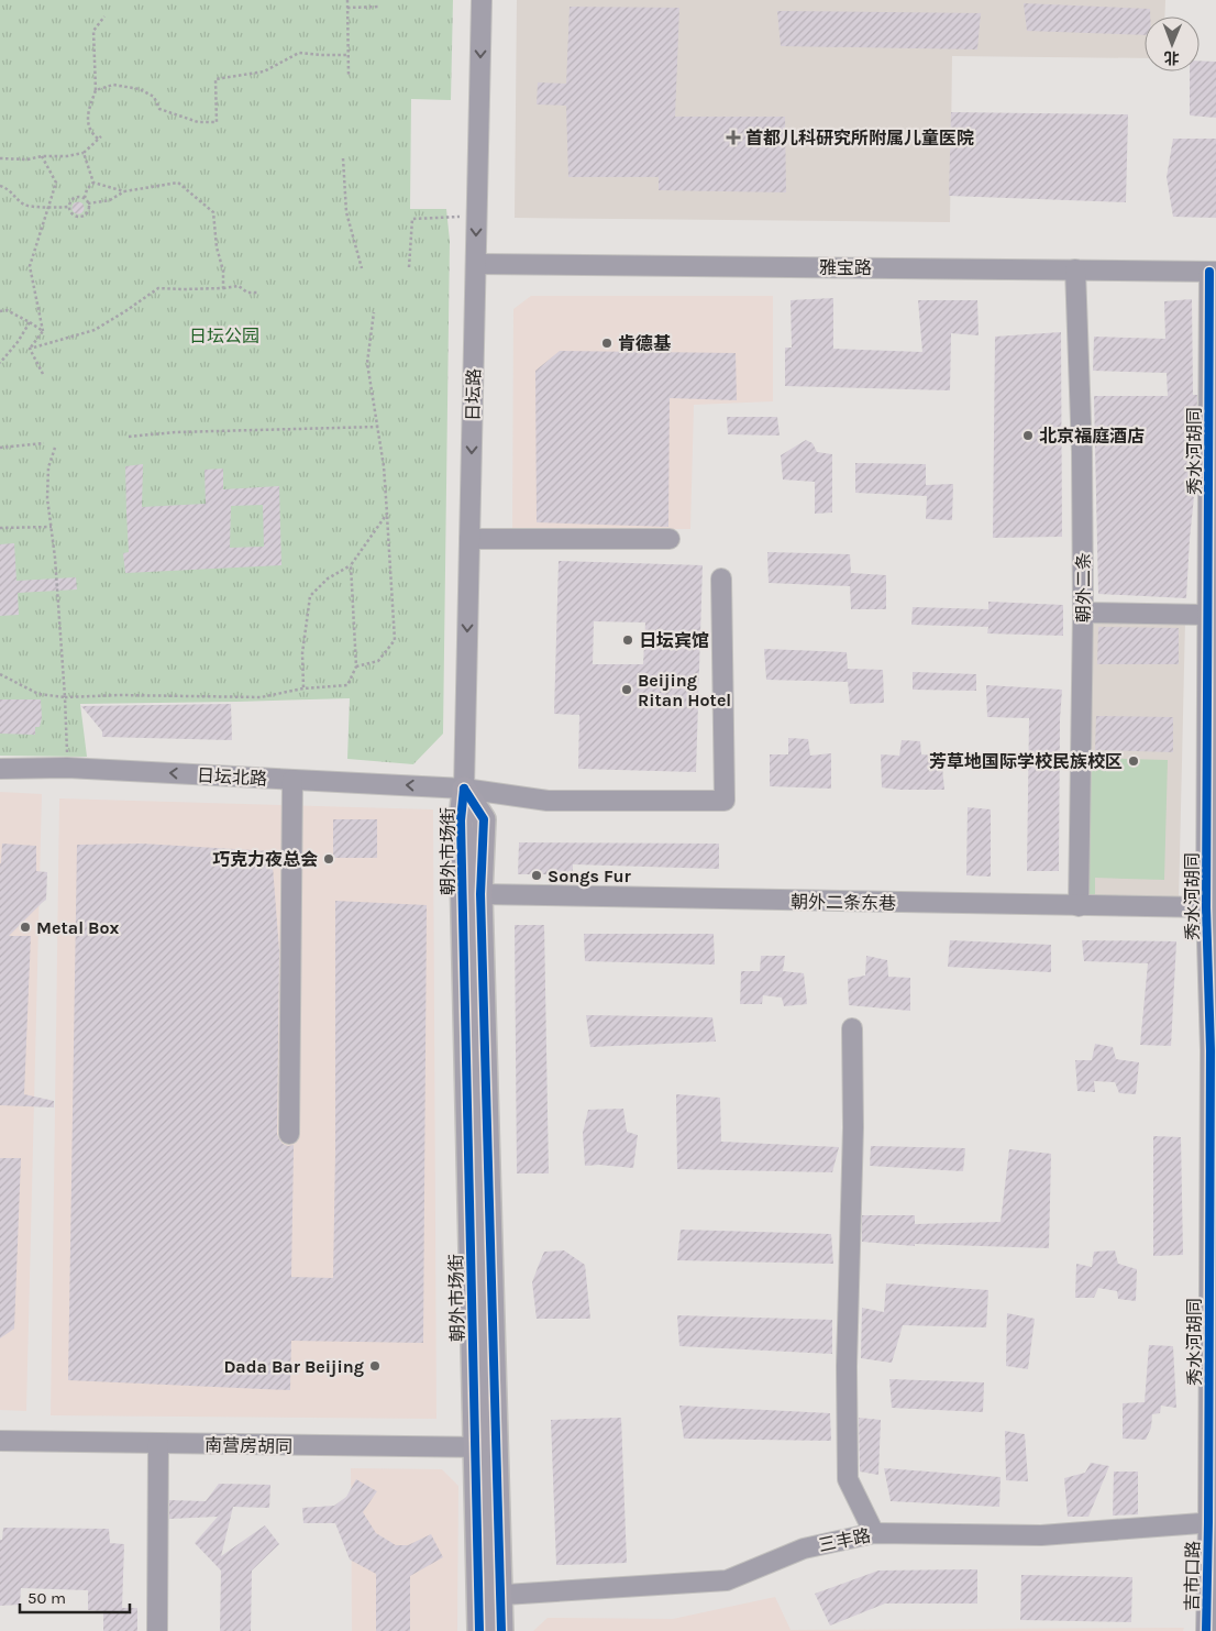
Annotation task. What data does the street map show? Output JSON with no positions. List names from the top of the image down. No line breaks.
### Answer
{"streets":{"main road":["朝外市场街"],"street":["雅宝路","日坛路","秀水河胡同","朝外二条","日坛北路","朝外二条东巷","南营房胡同","三丰路","吉市口路"]},"crossings":[["雅宝路","日坛路"],["雅宝路","秀水河胡同"],["雅宝路","朝外二条"],["日坛路","日坛北路"],["日坛路","朝外市场街"],["秀水河胡同","朝外二条东巷"],["秀水河胡同","三丰路"],["秀水河胡同","吉市口路"],["朝外二条","朝外二条东巷"],["日坛北路","朝外市场街"],["朝外市场街","朝外二条东巷"],["朝外市场街","南营房胡同"],["朝外市场街","三丰路"],["三丰路","吉市口路"]],"one_way":["日坛路","日坛北路"],"parks":["日坛公园"],"places":{"health":["首都儿科研究所附属儿童医院"],"other":["肯德基","北京福庭酒店","日坛宾馆","Beijing Ritan Hotel","芳草地国际学校民族校区","巧克力夜总会","Songs Fur","Metal Box","Dada Bar Beijing"]},"scale_bar":"50 m","north":"bottom"}
